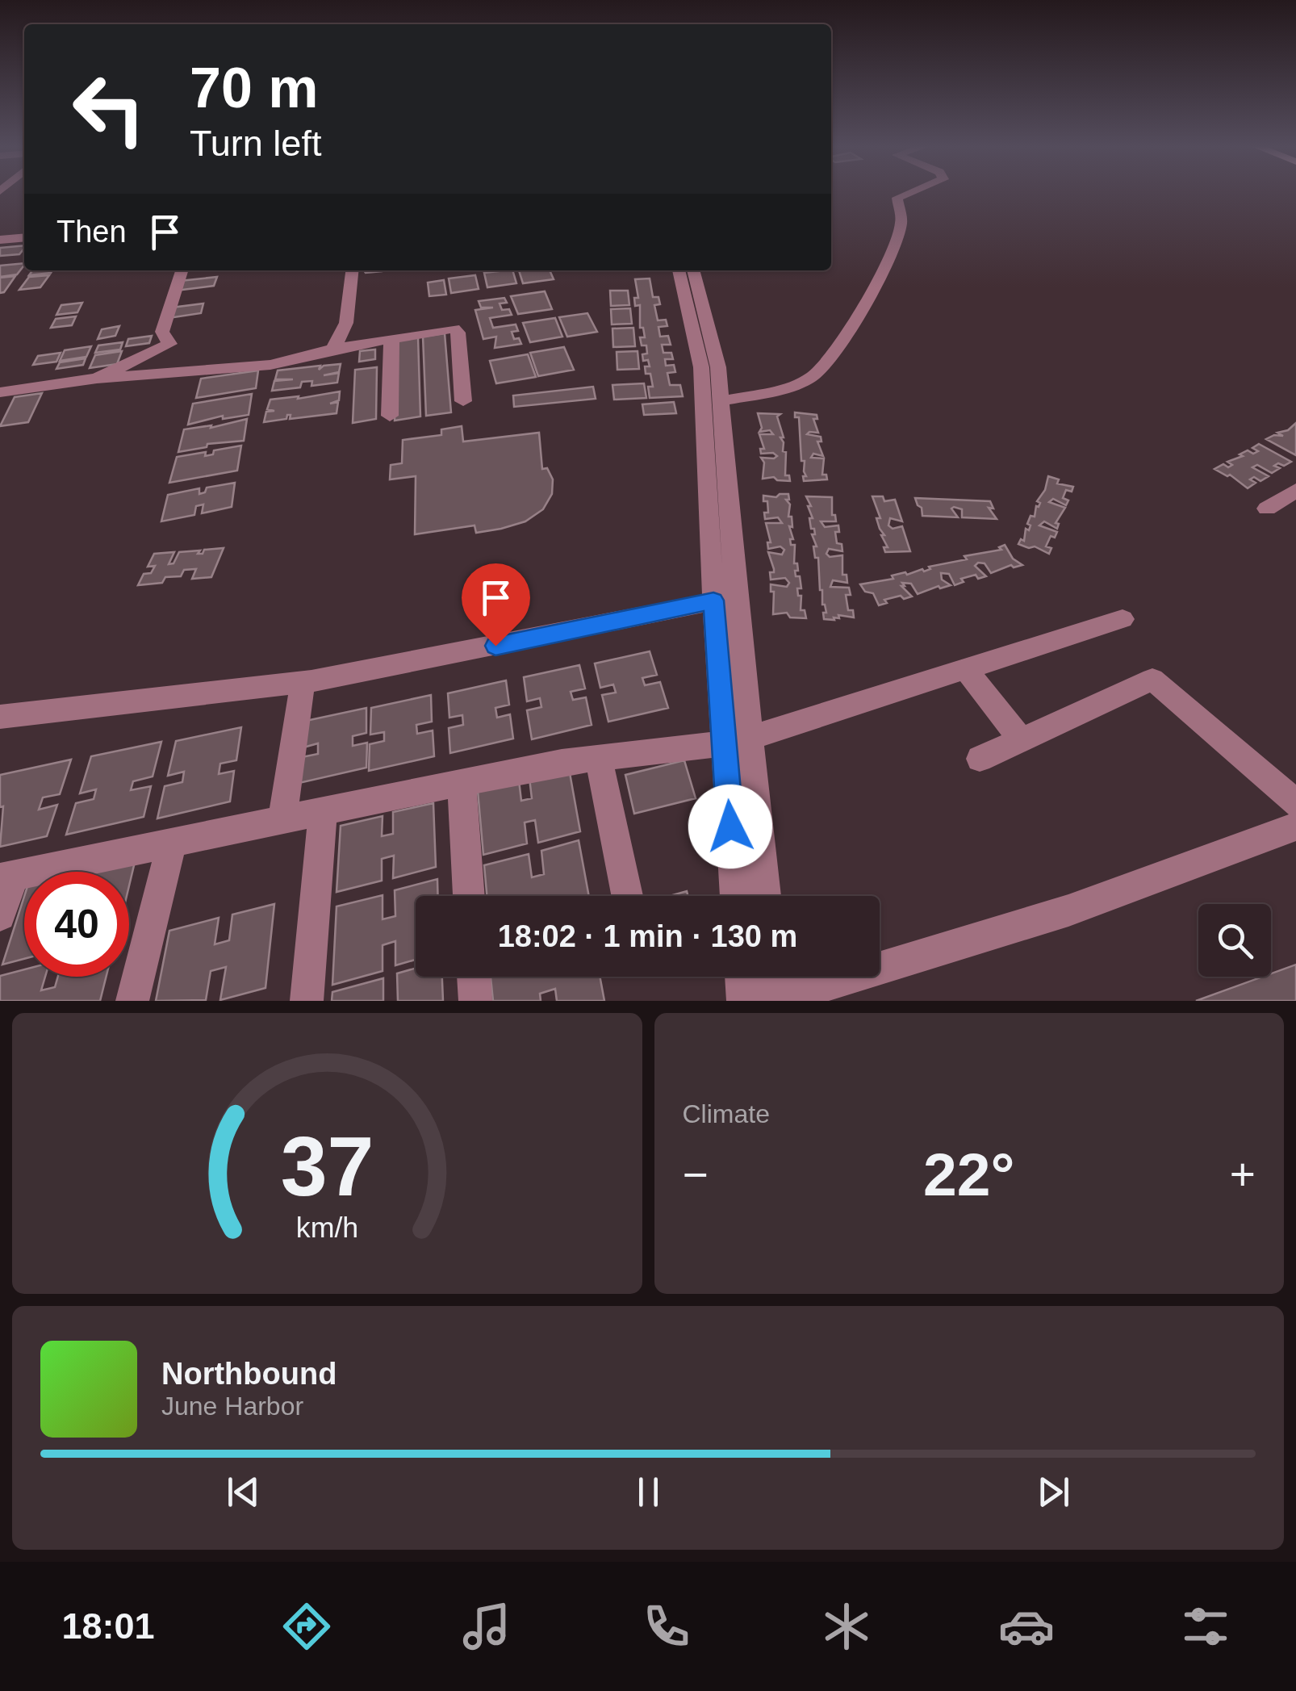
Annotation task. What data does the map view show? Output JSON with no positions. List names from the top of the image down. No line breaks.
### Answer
{"page":{"turn":["70 m","Turn left"],"then":"Then","limit":"40","trip":"18:02 · 1 min · 130 m","tile":"Climate","heat":["−","22°","+"],"song":["Northbound","June Harbor"],"tabs":"18:01","gauge":["37","km/h"]}}
